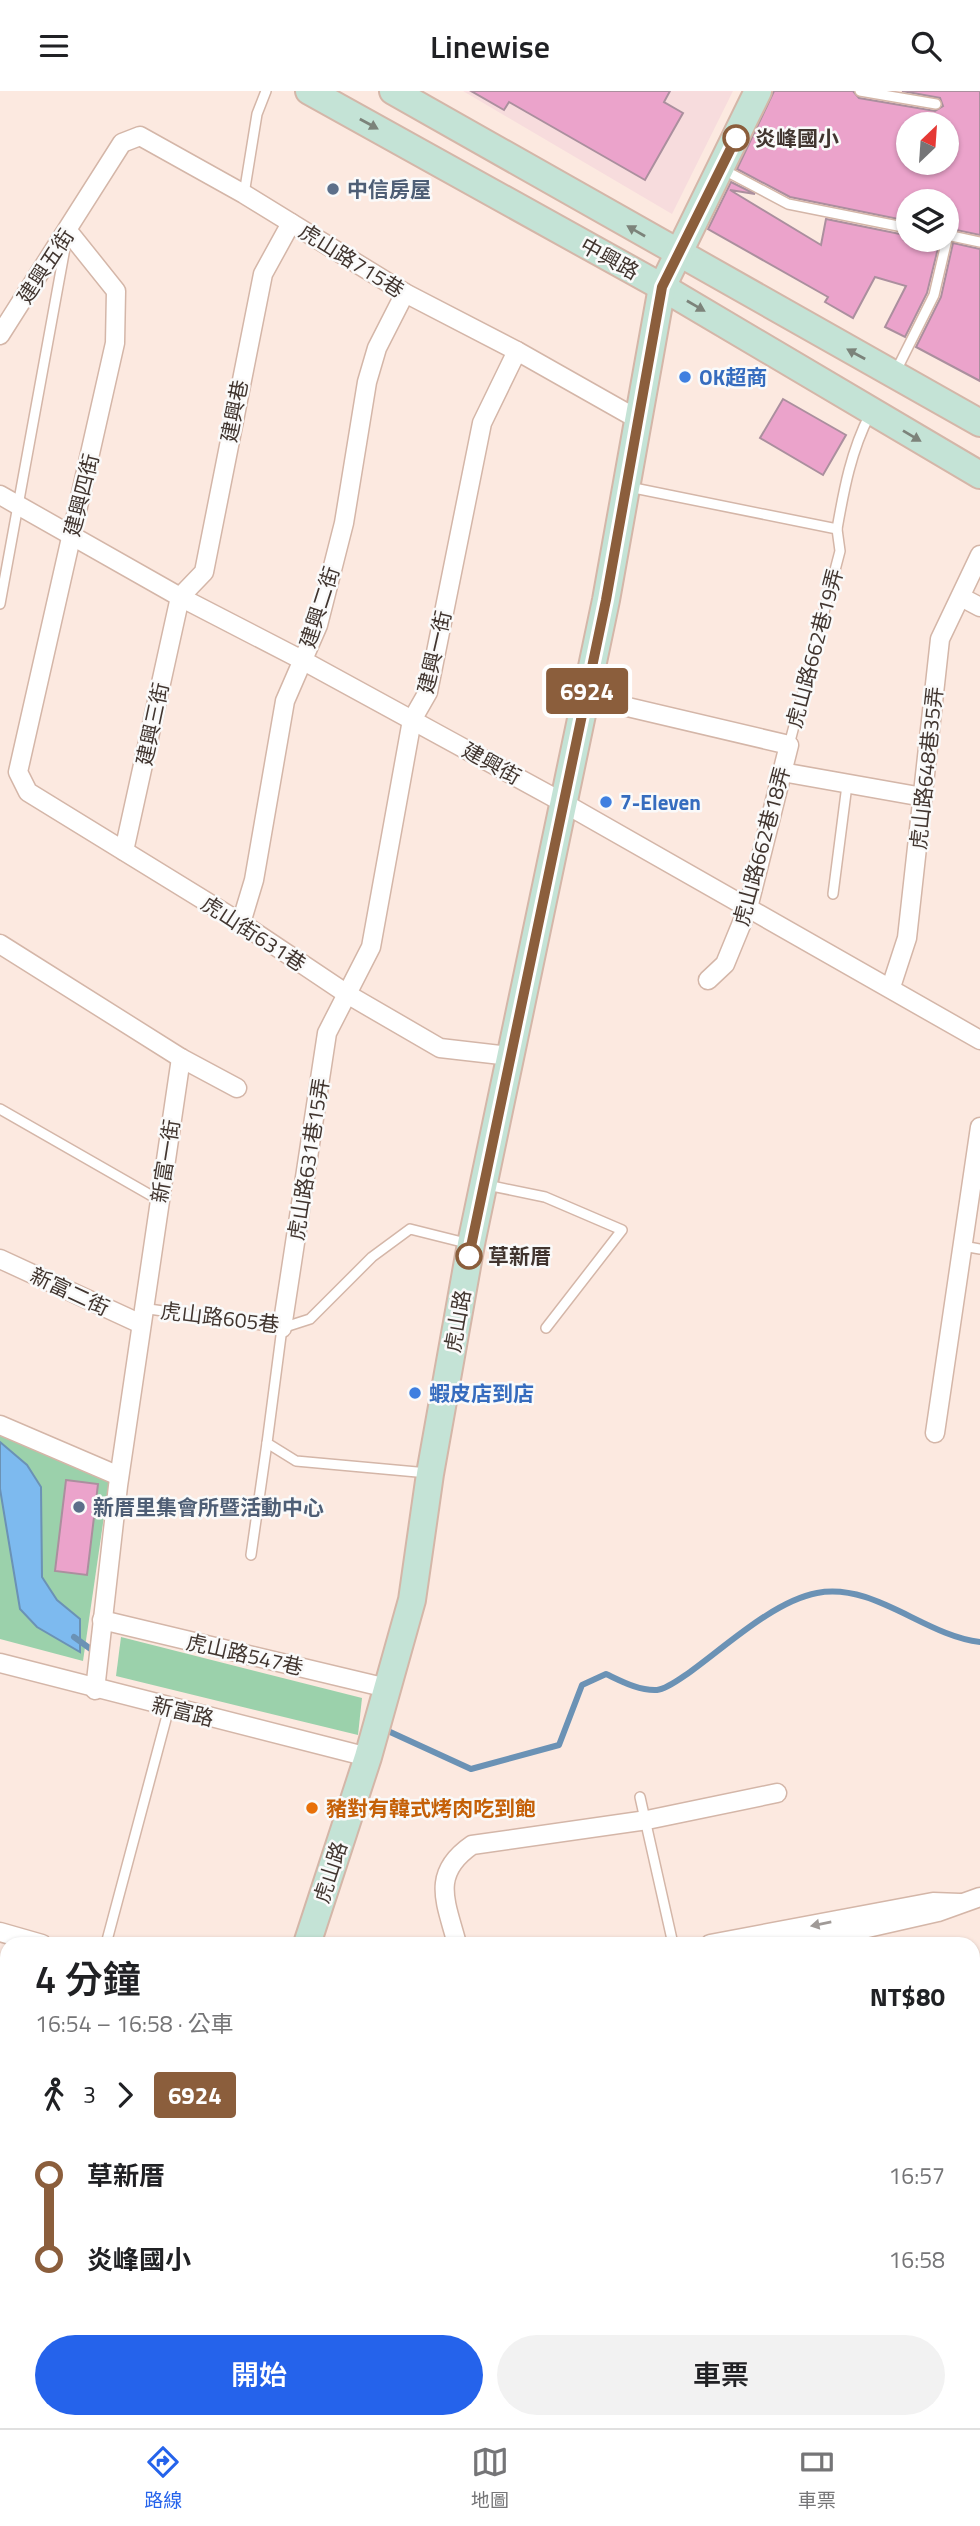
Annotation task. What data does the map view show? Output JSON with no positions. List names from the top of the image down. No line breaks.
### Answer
{"streets":{"street":["中興路","虎山路715巷","建興五街","建興巷","建興四街","建興二街","建興一街","建興三街","建興街","虎山路648巷35弄","虎山路662巷18弄","虎山街631巷","虎山路631巷15弄","新富一街","新富二街","虎山路","虎山路547巷","新富路"],"lane":["虎山路662巷19弄","虎山路605巷"]},"crossings":[["中興路","虎山路"],["虎山路715巷","建興五街"],["虎山路715巷","建興巷"],["虎山路715巷","建興二街"],["虎山路715巷","建興一街"],["虎山路715巷","虎山路"],["建興五街","建興四街"],["建興巷","建興三街"],["建興巷","建興街"],["建興四街","建興街"],["建興四街","虎山街631巷"],["建興二街","建興街"],["建興二街","虎山街631巷"],["虎山路662巷19弄","虎山路662巷18弄"],["建興一街","建興街"],["建興一街","虎山街631巷"],["建興一街","虎山路631巷15弄"],["建興三街","建興街"],["建興三街","虎山街631巷"],["建興街","虎山路648巷35弄"],["建興街","虎山路662巷18弄"],["建興街","虎山路"],["虎山街631巷","虎山路631巷15弄"],["虎山街631巷","虎山路"],["虎山路631巷15弄","虎山路605巷"],["新富一街","新富二街"],["新富一街","虎山路605巷"],["新富一街","虎山路547巷"],["新富一街","新富路"],["新富二街","虎山路605巷"],["虎山路605巷","虎山路"],["虎山路","虎山路547巷"],["虎山路","新富路"]],"places":["炎峰國小","中信房屋","OK超商","7-Eleven","草新厝","蝦皮店到店","新厝里集會所暨活動中心","豬對有韓式烤肉吃到飽"],"lines":["bus line 6924"],"north":"top right","page":{"header":"Linewise","on_map":"6924","heading":["4 分鐘","16:54 – 16:58 · 公車","NT$80"],"legs":["3","6924"],"list":[{"name":"草新厝","value":"16:57"},{"name":"炎峰國小","value":"16:58"}],"buttons":["開始","車票"],"tabs":["路線","地圖","車票"]}}
